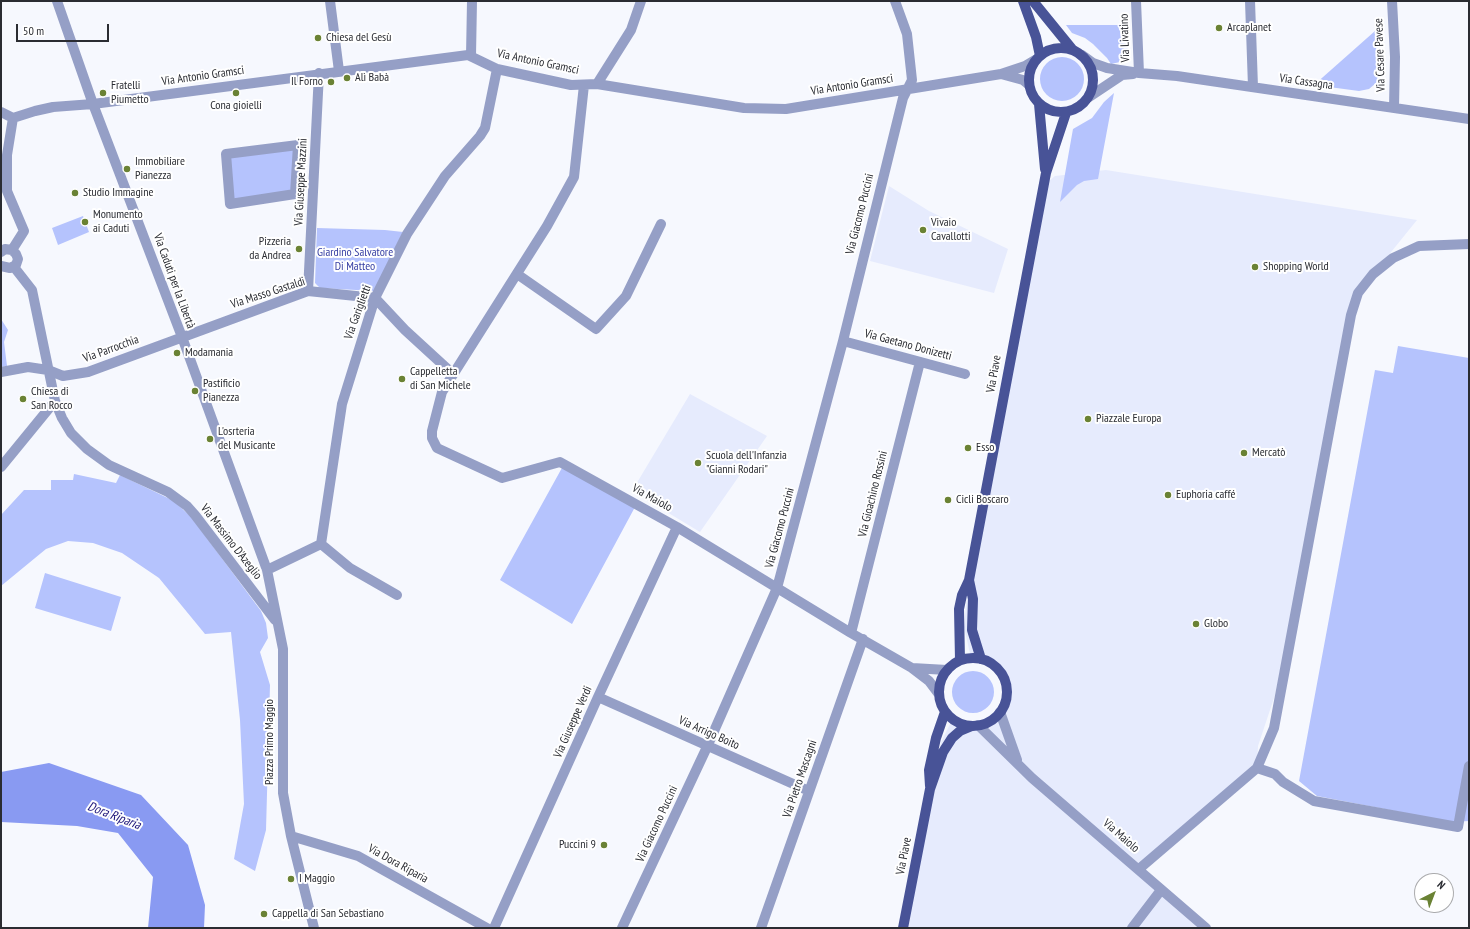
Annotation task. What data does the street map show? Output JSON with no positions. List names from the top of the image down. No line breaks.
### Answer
{"streets":{"main road":["Via Piave"],"street":["Via Livatino","Via Cesare Pavese","Via Antonio Gramsci","Via Cassagna","Via Giuseppe Mazzini","Via Giacomo Puccini","Via Caduti per la Libertà","Via Masso Gastaldi","Via Gariglietti","Via Gaetano Donizetti","Via Parrocchia","Via Gioachino Rossini","Via Maiolo","Via Massimo D'Azeglio","Via Giuseppe Verdi","Via Arrigo Boito","Piazza Primo Maggio","Via Pietro Mascagni","Via Dora Riparia"]},"crossings":[["Via Livatino","Via Cassagna"],["Via Cesare Pavese","Via Cassagna"],["Via Antonio Gramsci","Via Cassagna"],["Via Antonio Gramsci","Via Giuseppe Mazzini"],["Via Antonio Gramsci","Via Giacomo Puccini"],["Via Antonio Gramsci","Via Caduti per la Libertà"],["Via Antonio Gramsci","Via Gariglietti"],["Via Antonio Gramsci","Via Piave"],["Via Antonio Gramsci","Via Maiolo"],["Via Cassagna","Via Piave"],["Via Giuseppe Mazzini","Via Masso Gastaldi"],["Via Giacomo Puccini","Via Gaetano Donizetti"],["Via Giacomo Puccini","Via Maiolo"],["Via Giacomo Puccini","Via Arrigo Boito"],["Via Caduti per la Libertà","Via Masso Gastaldi"],["Via Caduti per la Libertà","Via Parrocchia"],["Via Caduti per la Libertà","Piazza Primo Maggio"],["Via Masso Gastaldi","Via Gariglietti"],["Via Masso Gastaldi","Via Parrocchia"],["Via Gaetano Donizetti","Via Gioachino Rossini"],["Via Parrocchia","Via Massimo D'Azeglio"],["Via Piave","Via Maiolo"],["Via Gioachino Rossini","Via Maiolo"],["Via Maiolo","Via Giuseppe Verdi"],["Via Maiolo","Via Pietro Mascagni"],["Via Massimo D'Azeglio","Piazza Primo Maggio"],["Via Giuseppe Verdi","Via Arrigo Boito"],["Via Arrigo Boito","Via Pietro Mascagni"],["Piazza Primo Maggio","Via Dora Riparia"]],"water":["Dora Riparia"],"parks":["Giardino Salvatore Di Matteo"],"places":["Arcaplanet","Chiesa del Gesù","Alì Babà","Il Forno","Fratelli Piumetto","Cona gioielli","Immobiliare Pianezza","Studio Immagine","Monumento ai Caduti","Vivaio Cavallotti","Pizzeria da Andrea","Shopping World","Modamania","Cappelletta di San Michele","Pastificio Pianezza","Chiesa di San Rocco","Piazzale Europa","L'osrteria del Musicante","Esso","Mercatò","Scuola dell'Infanzia \"Gianni Rodari\"","Euphoria caffé","Cicli Boscaro","Globo","Puccini 9","I Maggio","Cappella di San Sebastiano"],"scale_bar":"50 m","north":"top right"}
